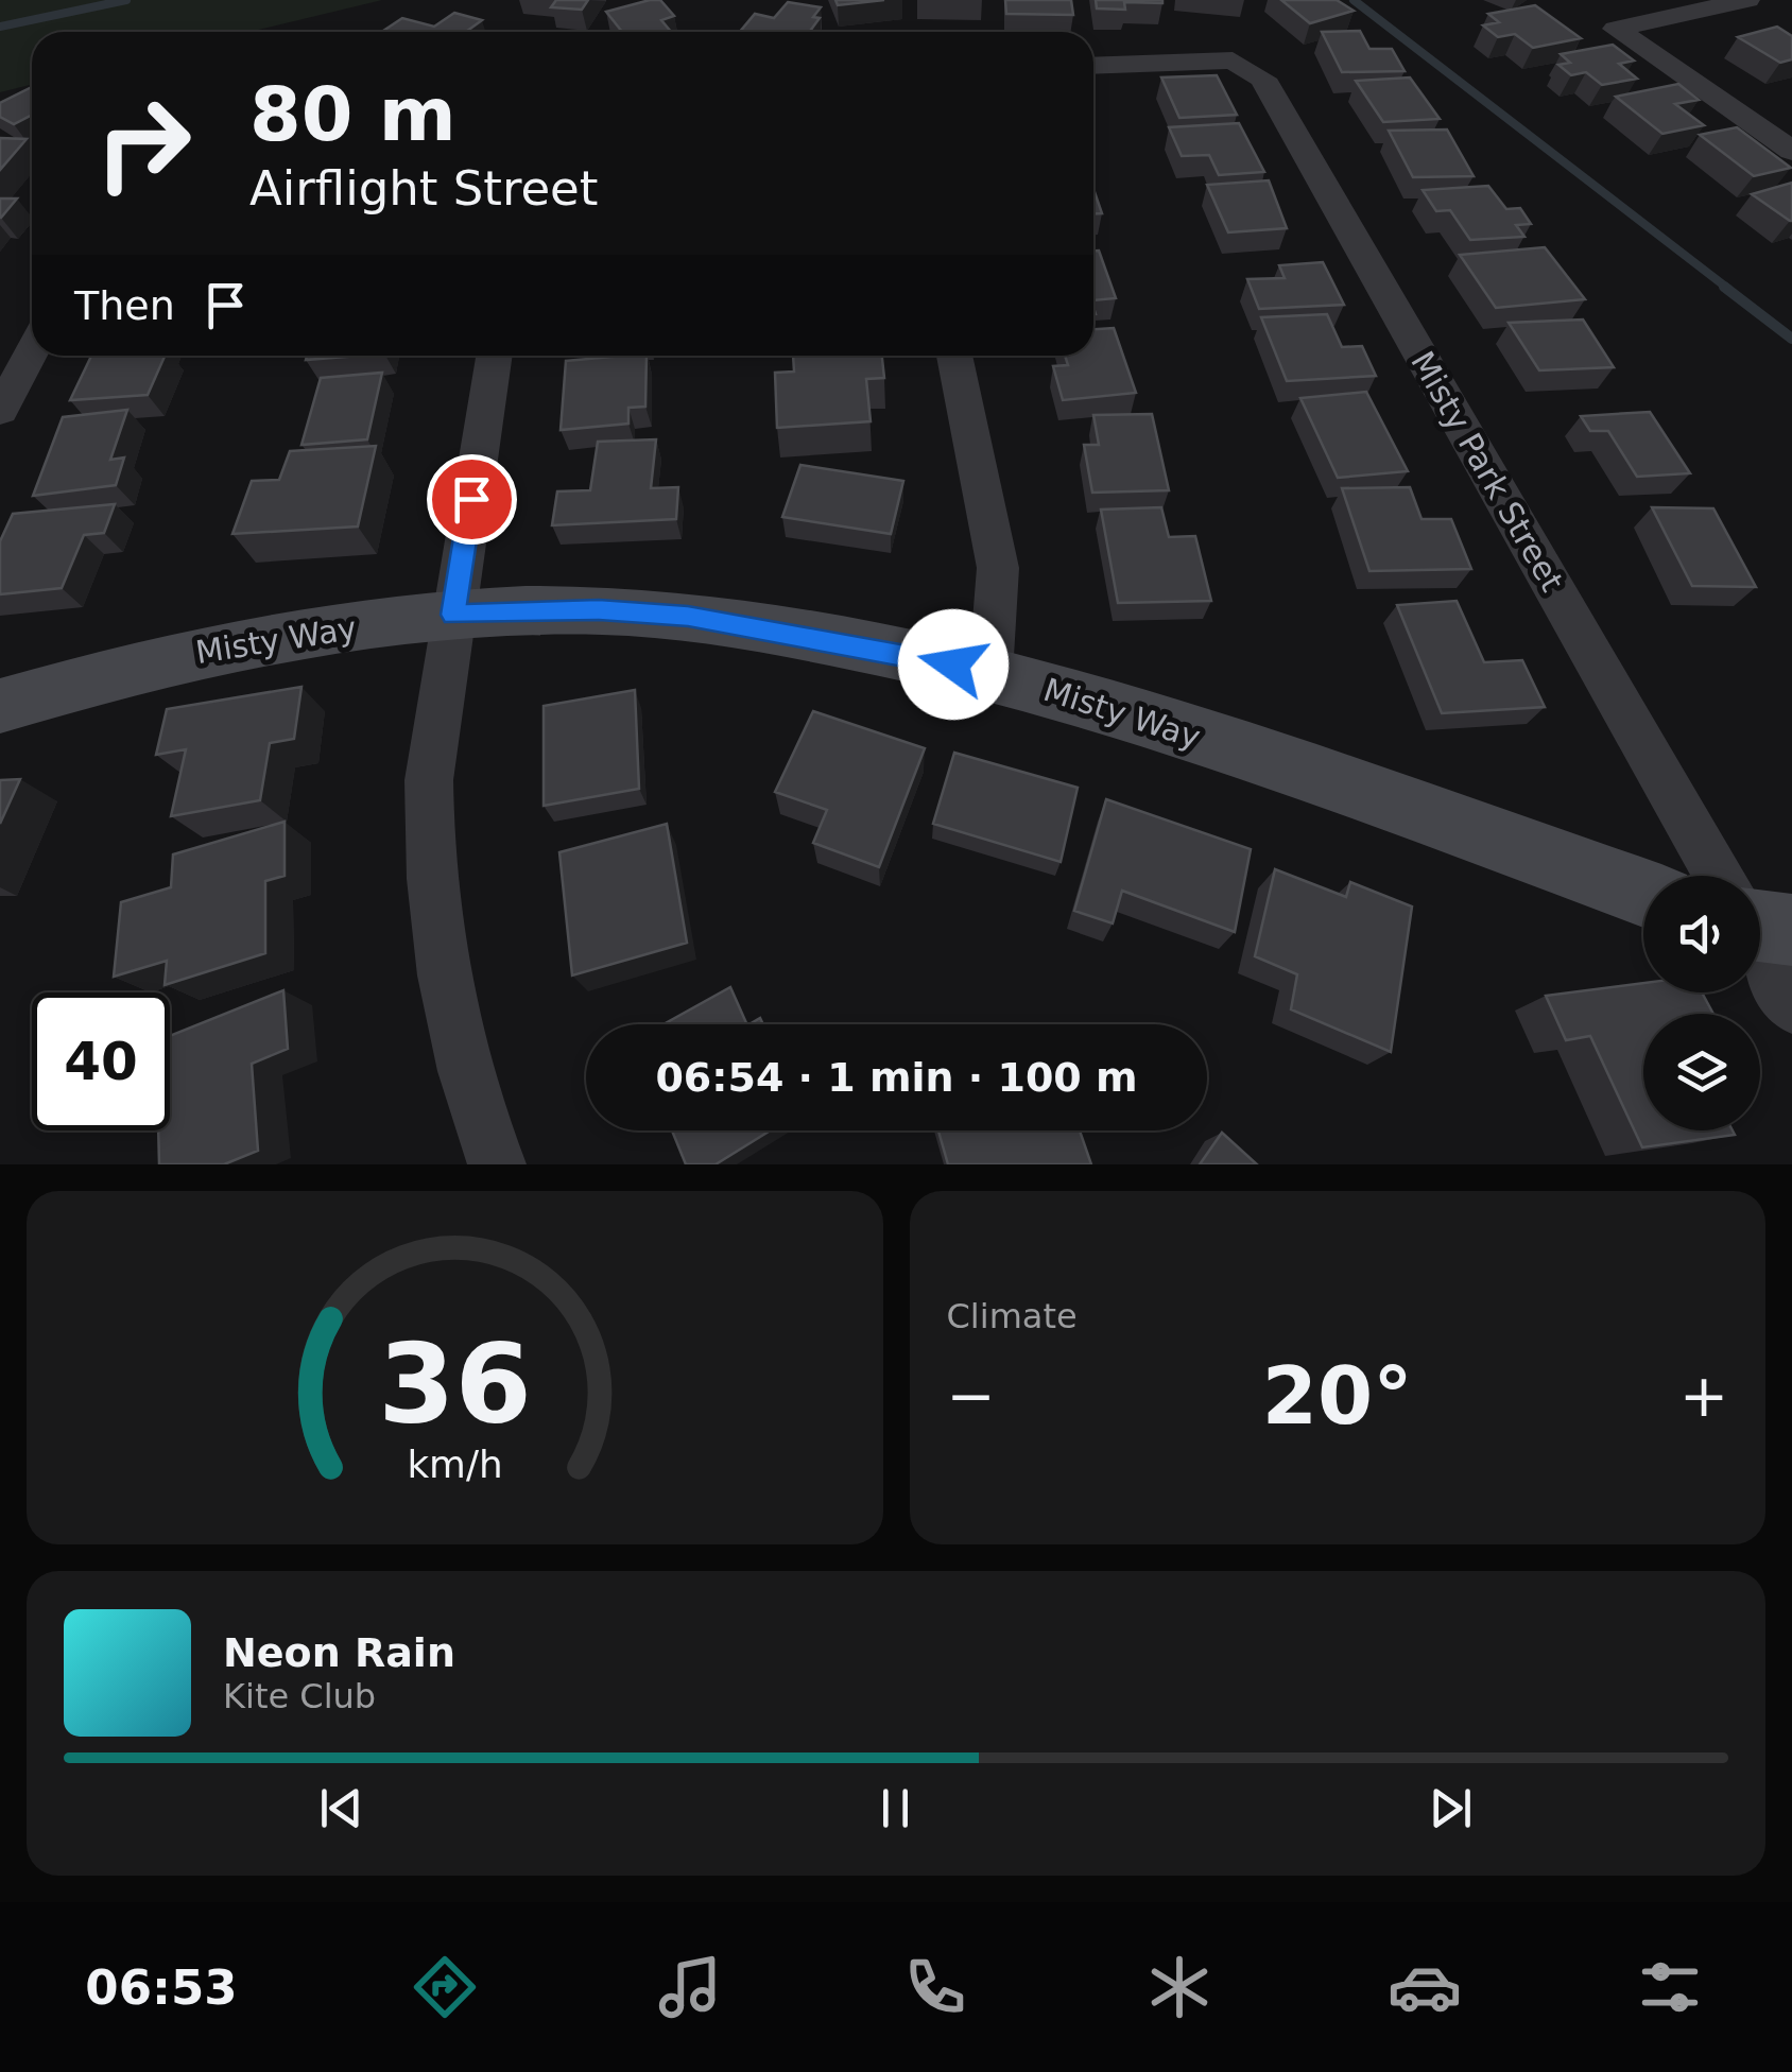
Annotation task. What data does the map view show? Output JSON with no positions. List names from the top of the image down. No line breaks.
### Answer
{"streets":{"street":["Misty Park Street","Misty Way"]},"page":{"turn":["80 m","Airflight Street"],"then":"Then","limit":"40","trip":"06:54 · 1 min · 100 m","tile":"Climate","heat":["−","20°","+"],"song":["Neon Rain","Kite Club"],"tabs":"06:53","gauge":["36","km/h"]}}
